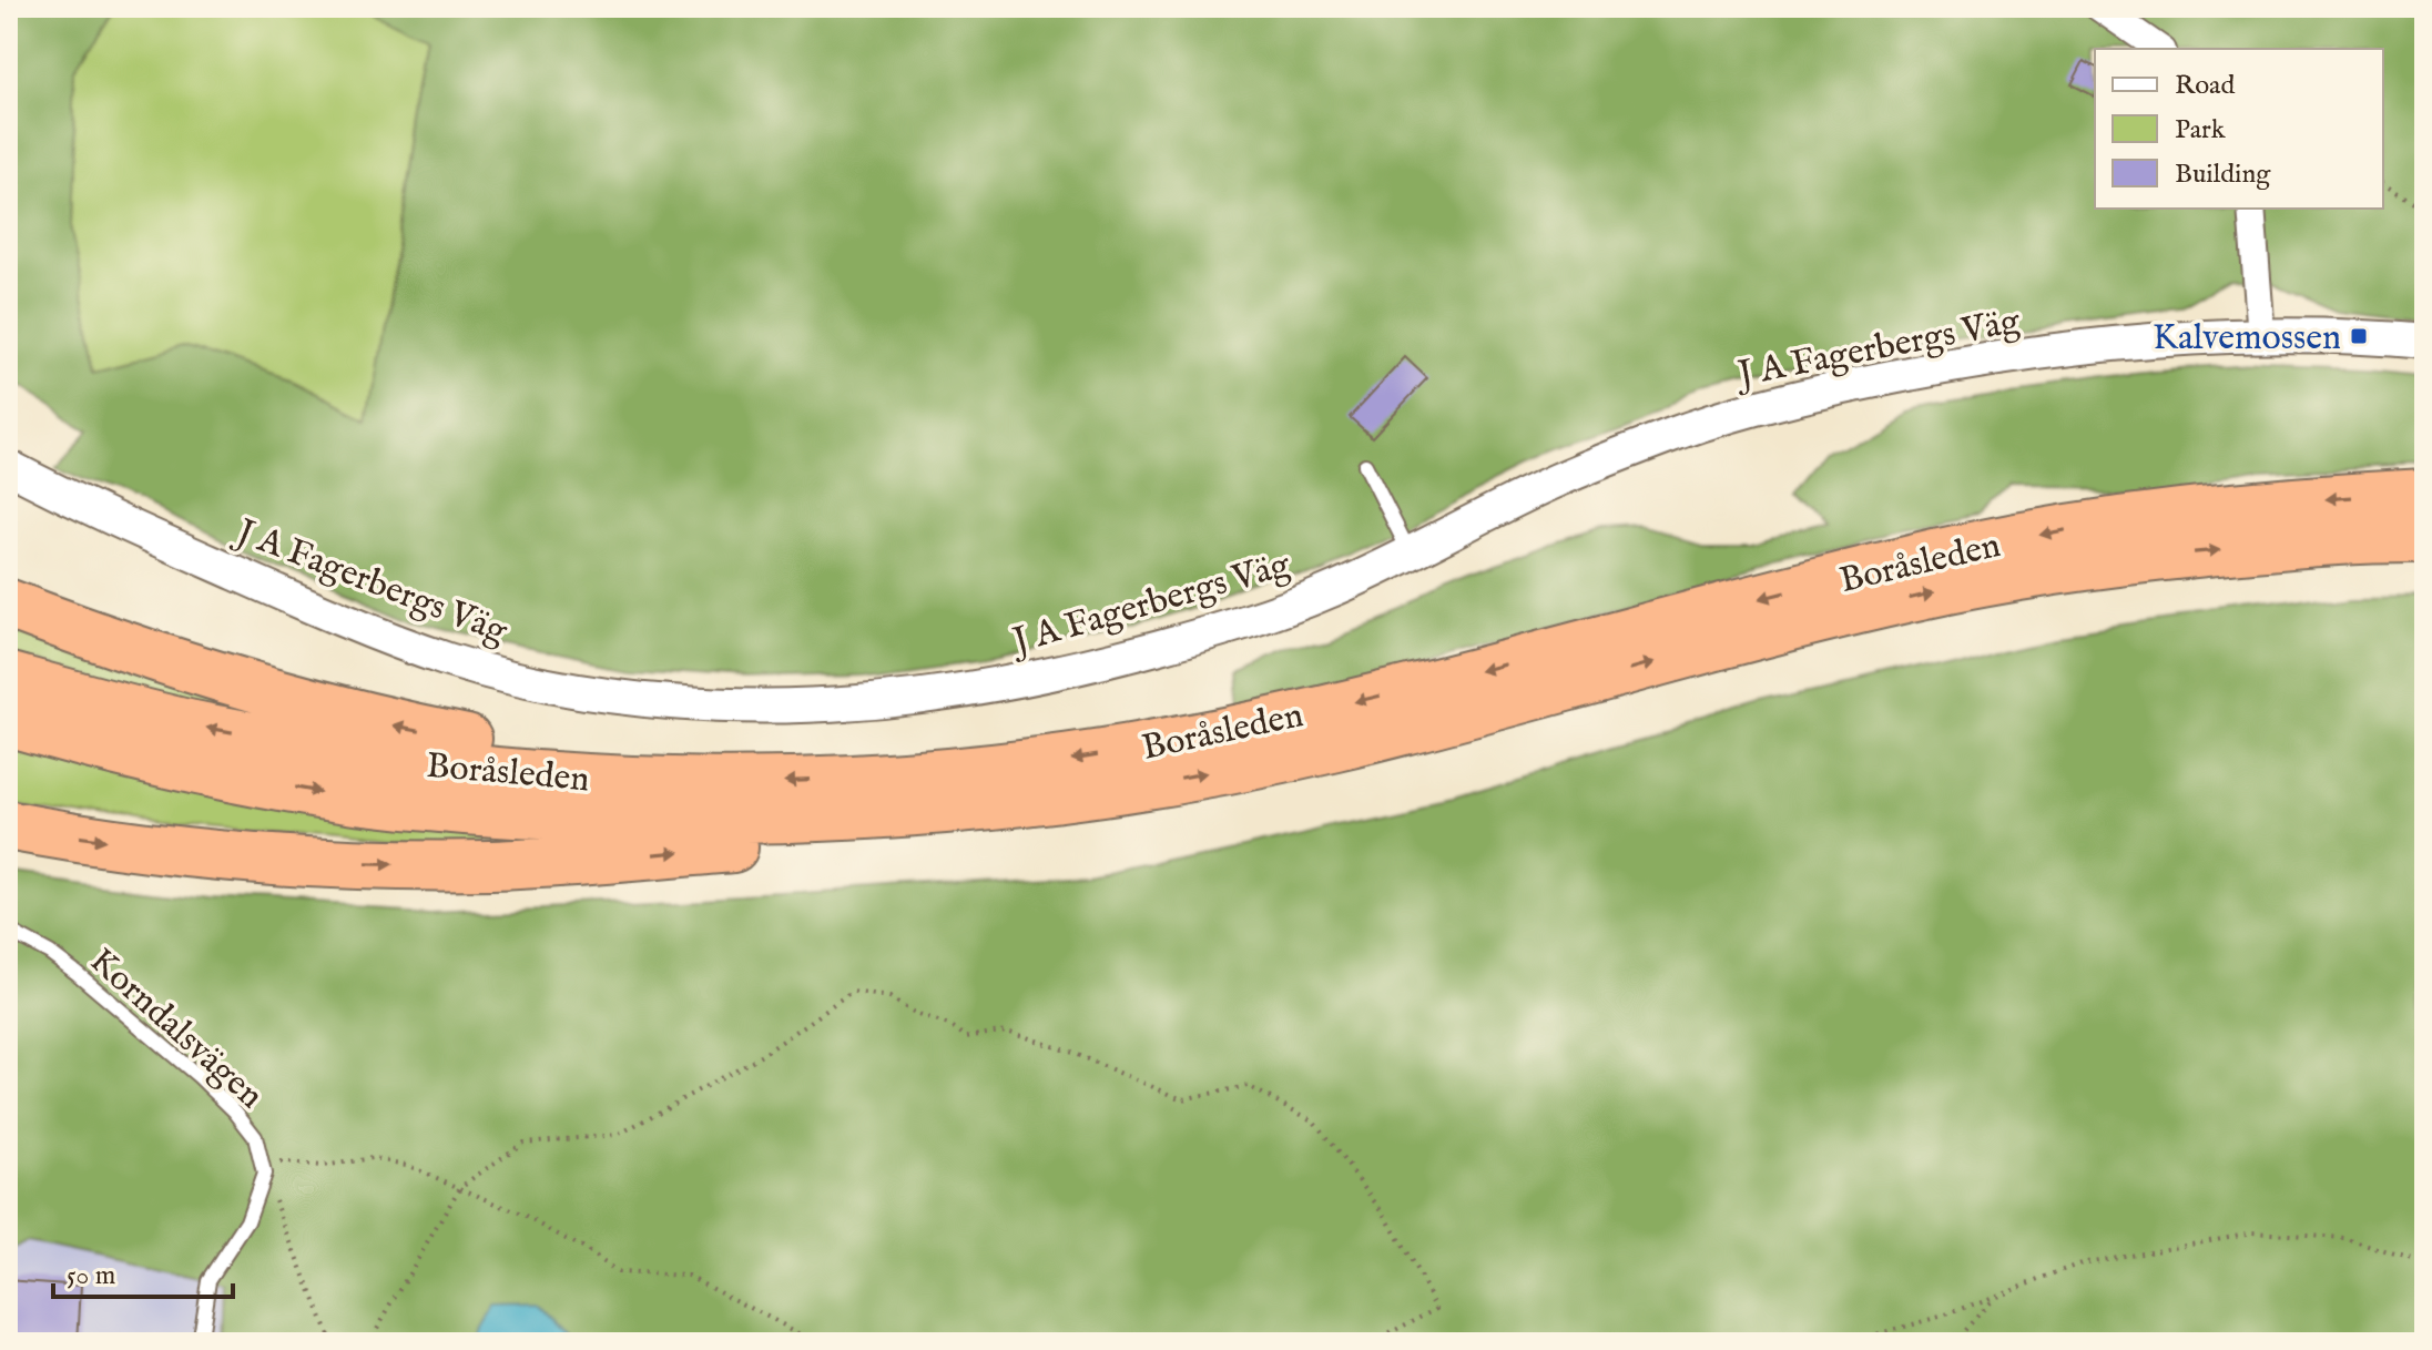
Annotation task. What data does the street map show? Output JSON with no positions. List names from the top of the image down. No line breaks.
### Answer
{"streets":{"highway":["Boråsleden"],"street":["J A Fagerbergs Väg"],"lane":["Korndalsvägen"]},"places":{"transit":["Kalvemossen"]},"legend":["Road","Park","Building"],"scale_bar":"50 m"}
